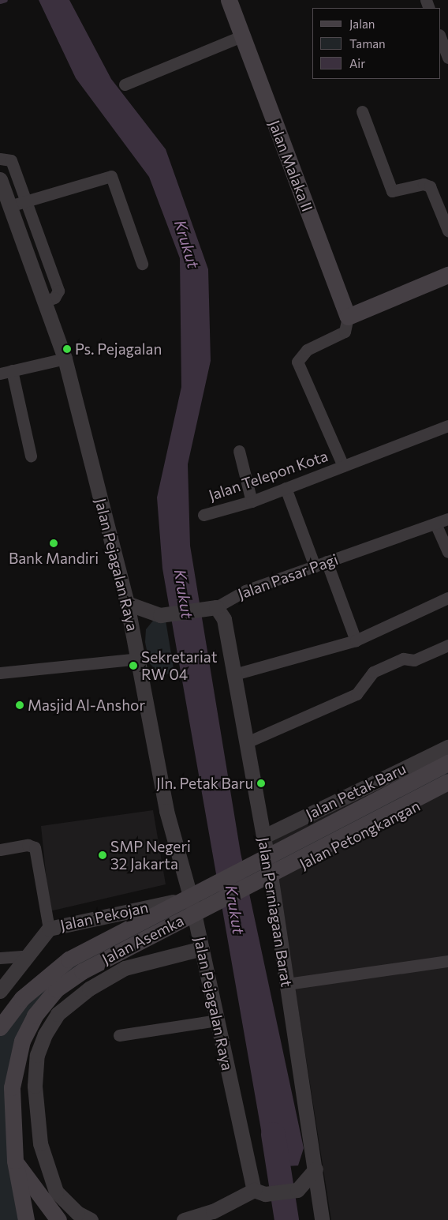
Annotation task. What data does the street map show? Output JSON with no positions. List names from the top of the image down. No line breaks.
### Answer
{"streets":{"main road":["Jalan Malaka II","Jalan Asemka"],"street":["Jalan Telepon Kota","Jalan Pejagalan Raya","Jalan Pasar Pagi","Jalan Petak Baru","Jalan Petongkangan","Jalan Perniagaan Barat","Jalan Pekojan"]},"crossings":[["Jalan Malaka II","Jalan Telepon Kota"],["Jalan Pejagalan Raya","Jalan Pasar Pagi"],["Jalan Pejagalan Raya","Jalan Pekojan"],["Jalan Pasar Pagi","Jalan Perniagaan Barat"],["Jalan Petak Baru","Jalan Perniagaan Barat"],["Jalan Petongkangan","Jalan Perniagaan Barat"],["Jalan Petongkangan","Jalan Asemka"]],"water":["Krukut"],"places":["Ps. Pejagalan","Bank Mandiri","Sekretariat RW 04","Masjid Al-Anshor","Jln. Petak Baru","SMP Negeri 32 Jakarta"],"legend":["Jalan","Taman","Air"]}
